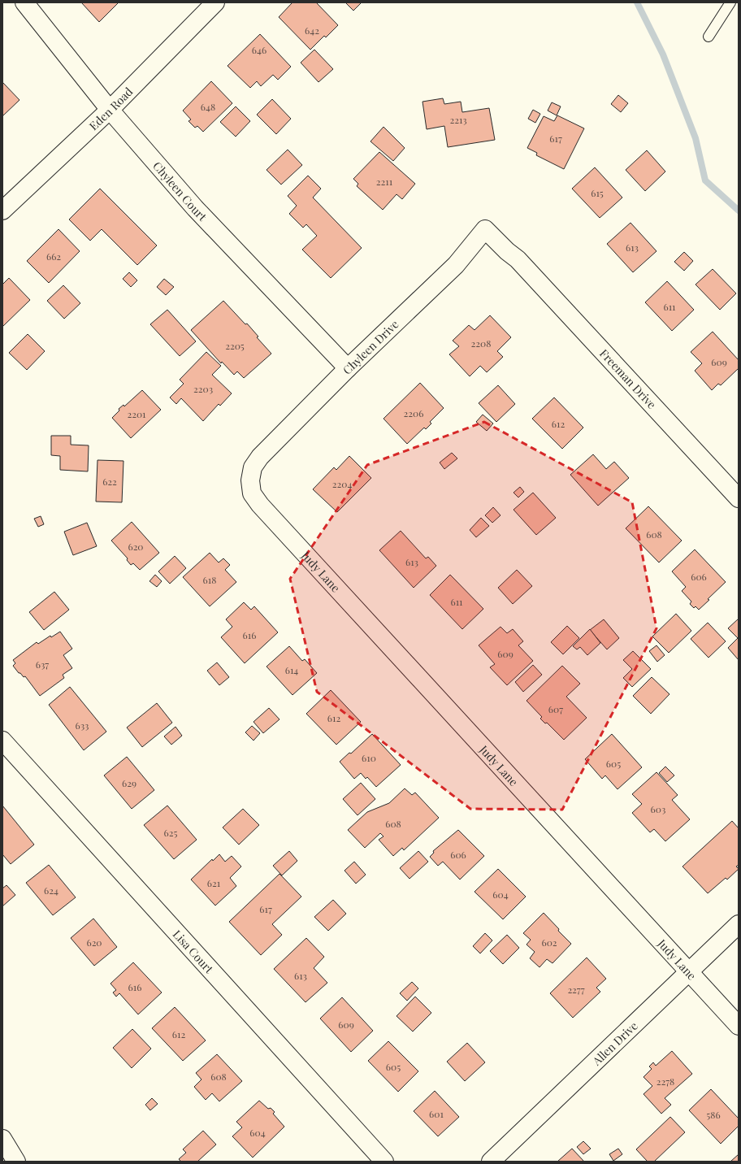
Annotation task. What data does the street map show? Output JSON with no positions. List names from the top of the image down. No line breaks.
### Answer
{"streets":{"main road":["Eden Road","Chyleen Court","Chyleen Drive","Freeman Drive","Judy Lane","Lisa Court","Allen Drive"]},"crossings":[["Eden Road","Chyleen Court"],["Chyleen Court","Chyleen Drive"],["Chyleen Drive","Freeman Drive"],["Chyleen Drive","Judy Lane"],["Judy Lane","Allen Drive"]],"house_numbers":["642","646","648","2213","617","2211","615","613","662","611","2208","2205","609","2203","2206","2201","612","622","2204","608","620","613","606","618","611","616","609","637","614","607","612","633","610","605","629","603","608","625","606","621","624","604","617","620","602","613","616","2277","609","612","605","608","2278","601","586","604"]}
